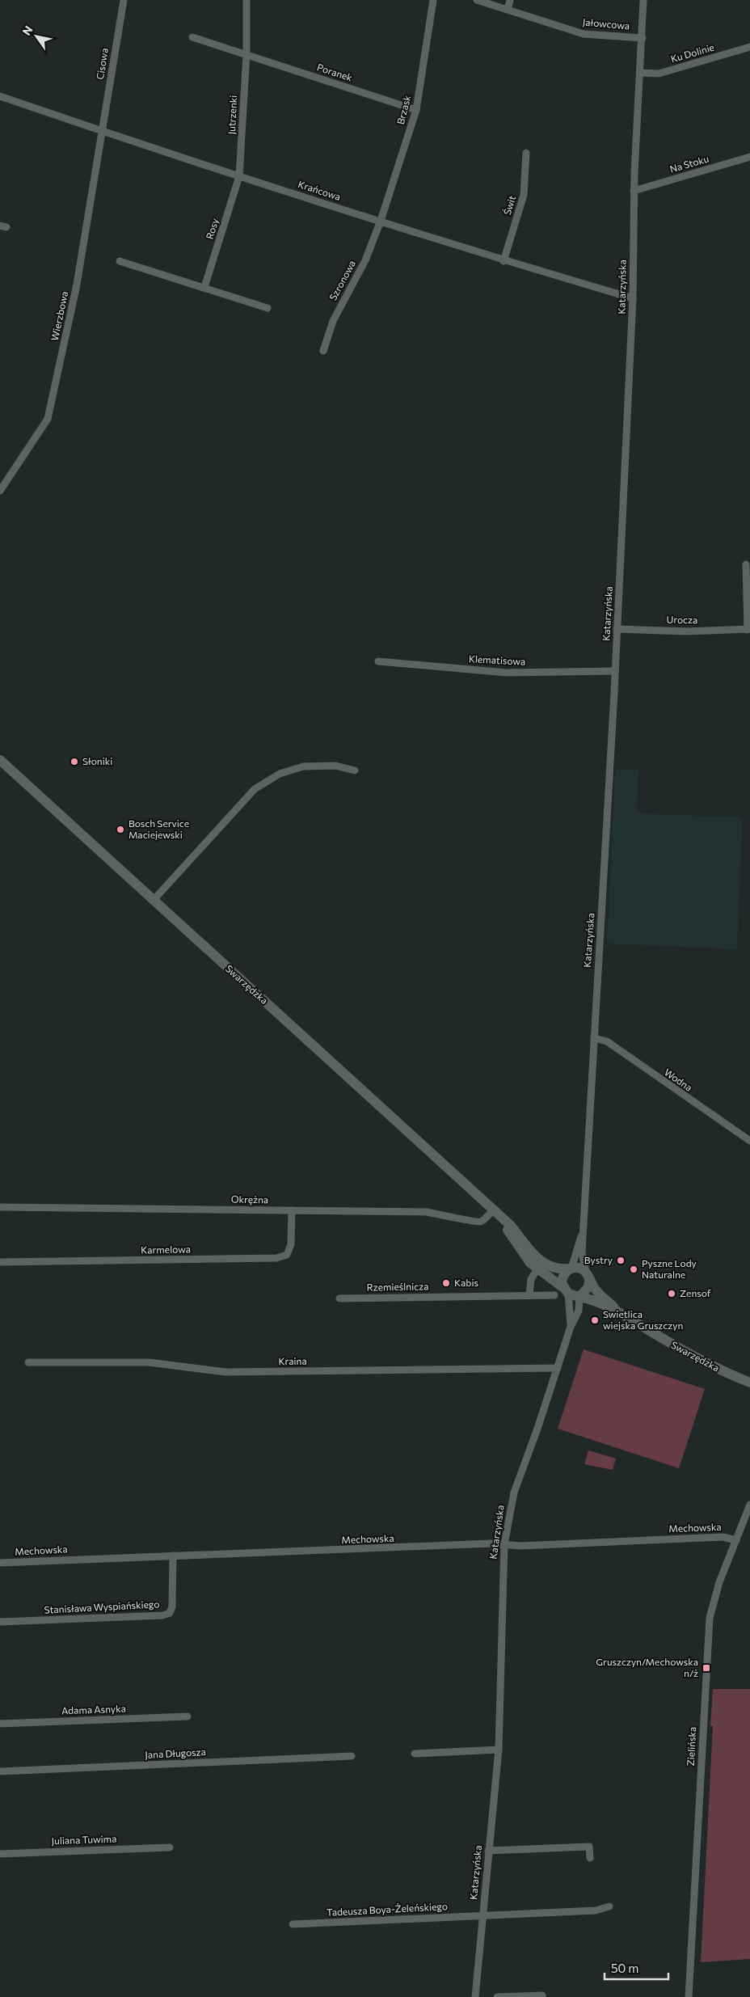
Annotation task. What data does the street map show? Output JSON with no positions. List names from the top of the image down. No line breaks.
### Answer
{"streets":{"street":["Jałowcowa","Ku Dolinie","Cisowa","Poranek","Brzask","Jutrzenki","Na Stoku","Krańcowa","Świt","Rosy","Szronowa","Katarzyńska","Wierzbowa","Urocza","Klematisowa","Swarzędzka","Wodna","Okrężna","Karmelowa","Rzemieślnicza","Kraina","Mechowska","Stanisława Wyspiańskiego","Adama Asnyka","Zielińska","Jana Długosza","Juliana Tuwima","Tadeusza Boya-Żeleńskiego"]},"crossings":[["Jałowcowa","Katarzyńska"],["Ku Dolinie","Katarzyńska"],["Cisowa","Krańcowa"],["Cisowa","Wierzbowa"],["Poranek","Brzask"],["Poranek","Jutrzenki"],["Brzask","Krańcowa"],["Brzask","Szronowa"],["Jutrzenki","Krańcowa"],["Jutrzenki","Rosy"],["Na Stoku","Katarzyńska"],["Krańcowa","Świt"],["Krańcowa","Rosy"],["Krańcowa","Szronowa"],["Krańcowa","Katarzyńska"],["Krańcowa","Wierzbowa"],["Katarzyńska","Urocza"],["Katarzyńska","Klematisowa"],["Katarzyńska","Swarzędzka"],["Katarzyńska","Wodna"],["Katarzyńska","Kraina"],["Katarzyńska","Mechowska"],["Katarzyńska","Tadeusza Boya-Żeleńskiego"],["Swarzędzka","Okrężna"],["Okrężna","Karmelowa"],["Mechowska","Stanisława Wyspiańskiego"],["Mechowska","Zielińska"]],"places":{"other":["Słoniki","Bosch Service Maciejewski","Bystry","Pyszne Lody Naturalne","Kabis","Zensof","Swietlica wiejska Gruszczyn"],"transit":["Gruszczyn/Mechowska n/ż"]},"scale_bar":"50 m","north":"top left"}
